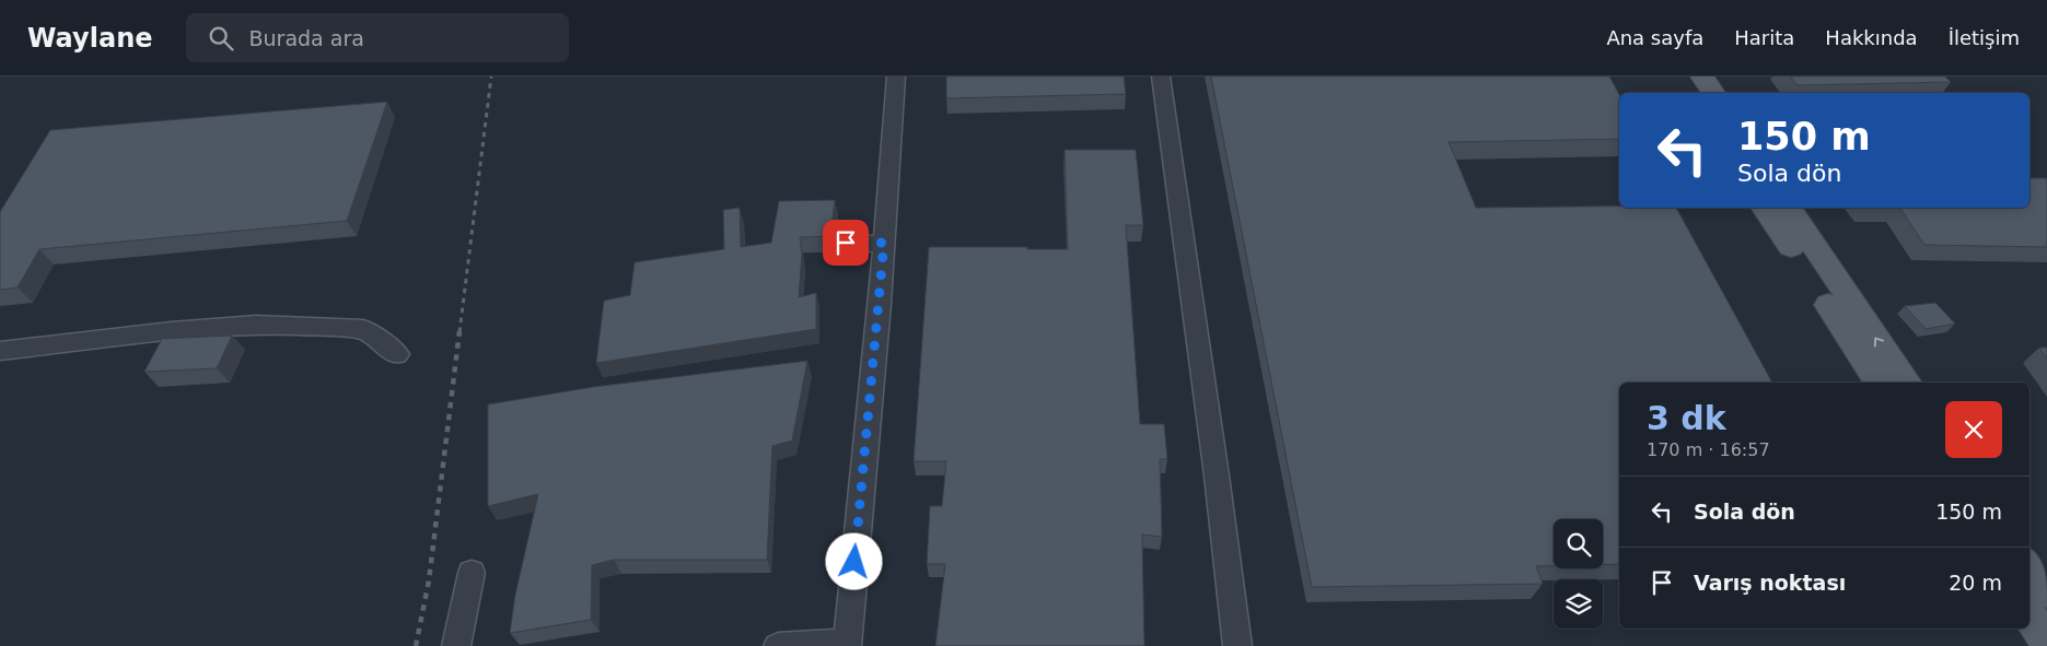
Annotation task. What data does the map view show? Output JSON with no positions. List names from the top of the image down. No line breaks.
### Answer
{"page":{"header":"Waylane","search":"Burada ara","nav":["Ana sayfa","Harita","Hakkında","İletişim"],"turn":["150 m","Sola dön"],"heading":["3 dk","170 m · 16:57"],"list":[{"name":"Sola dön","value":"150 m"},{"name":"Varış noktası","value":"20 m"}]}}
